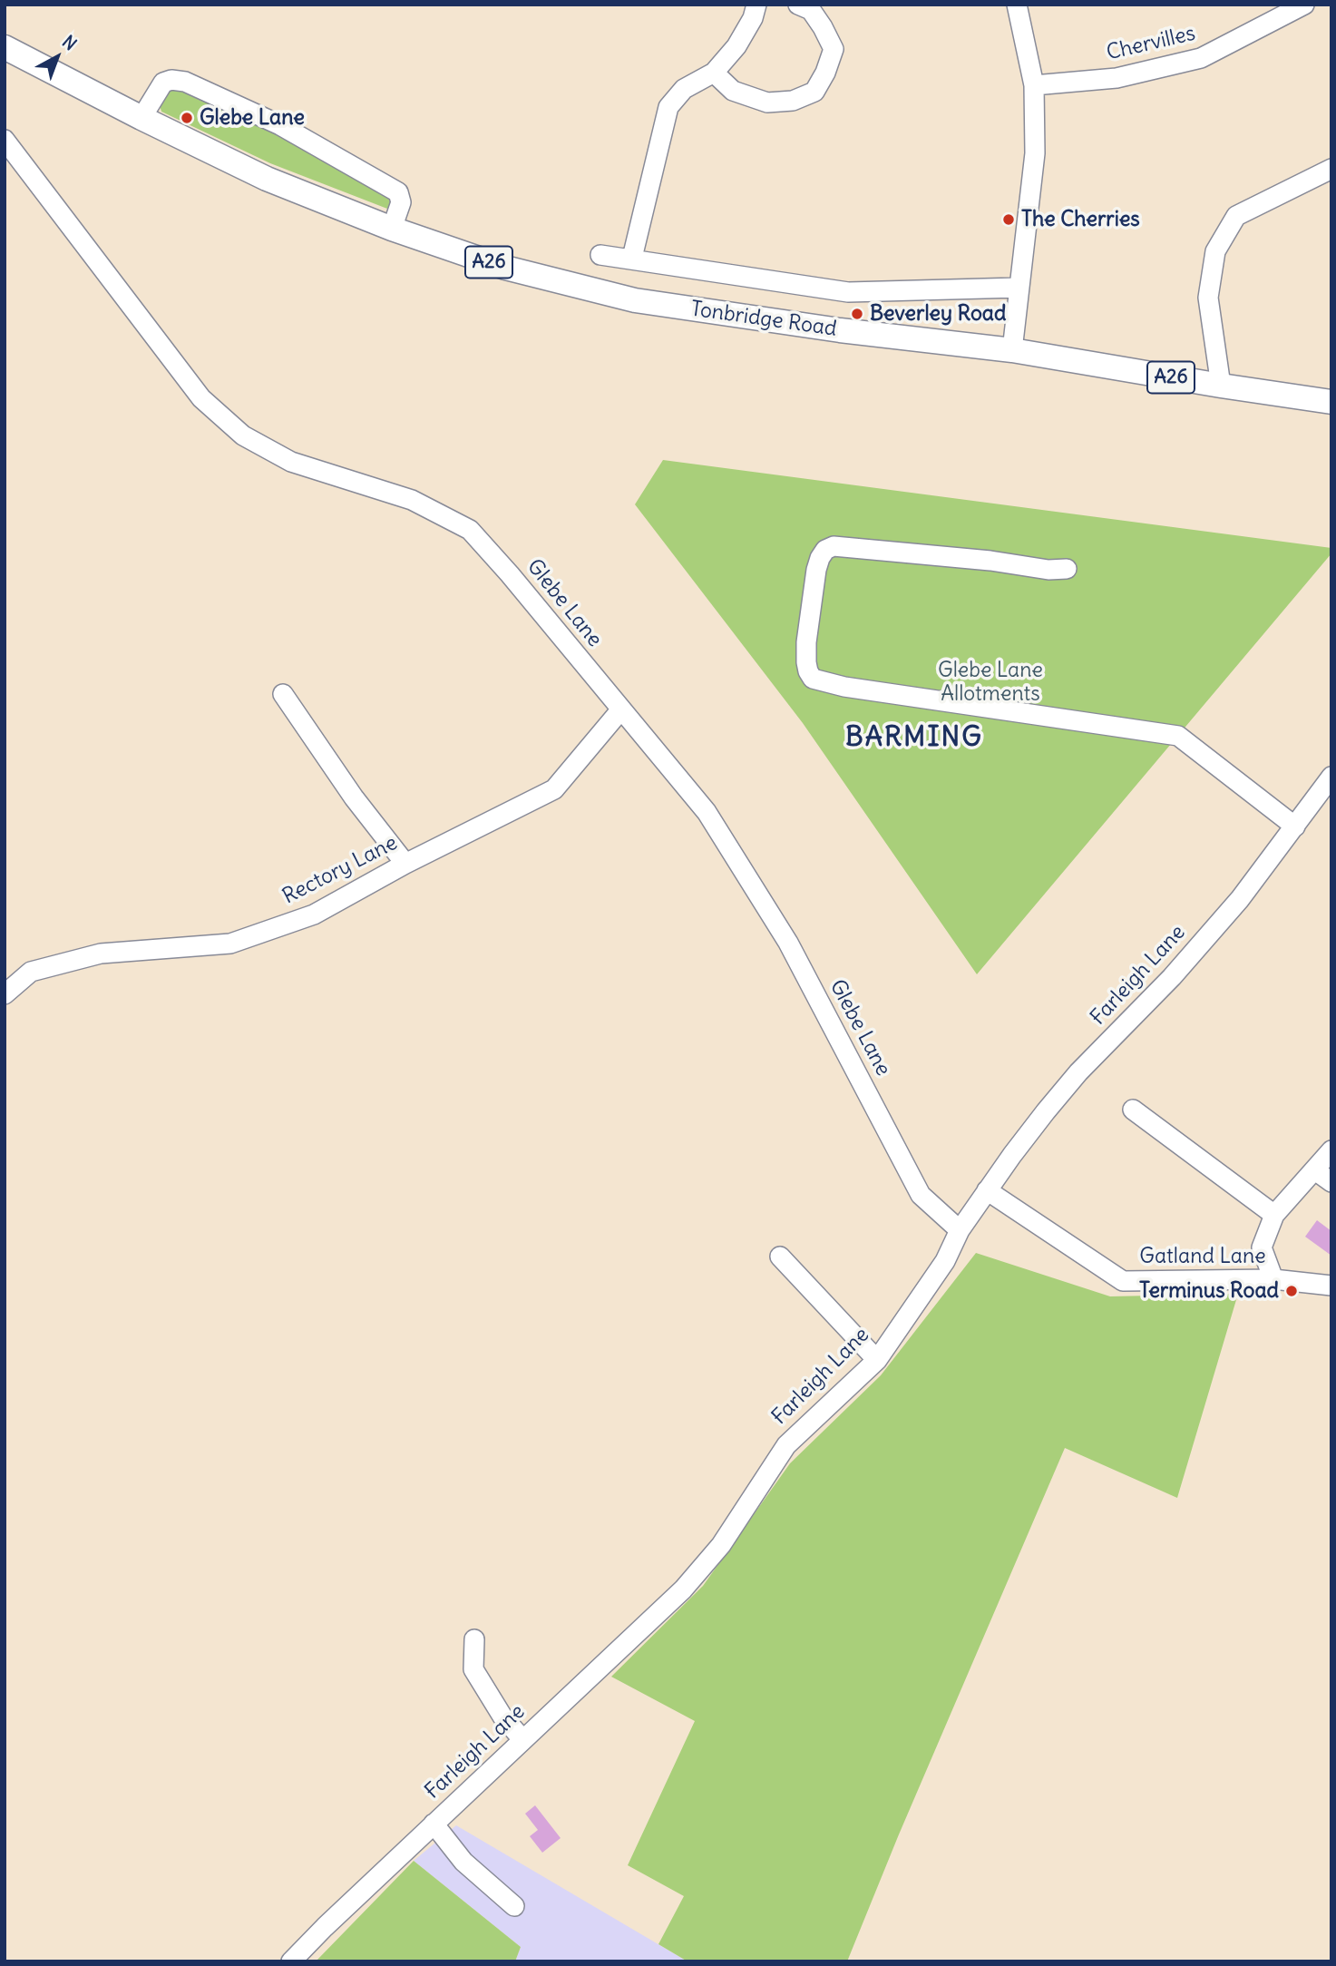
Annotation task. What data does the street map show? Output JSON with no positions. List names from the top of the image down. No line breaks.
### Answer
{"streets":{"main road":["A26","Tonbridge Road"],"street":["Chervilles","Glebe Lane","Rectory Lane","Farleigh Lane","Gatland Lane"]},"crossings":[["Glebe Lane","Rectory Lane"],["Glebe Lane","Farleigh Lane"],["Farleigh Lane","Gatland Lane"]],"districts":["BARMING"],"parks":["Glebe Lane Allotments"],"places":["Glebe Lane","The Cherries","Beverley Road","Terminus Road"],"north":"top right"}
